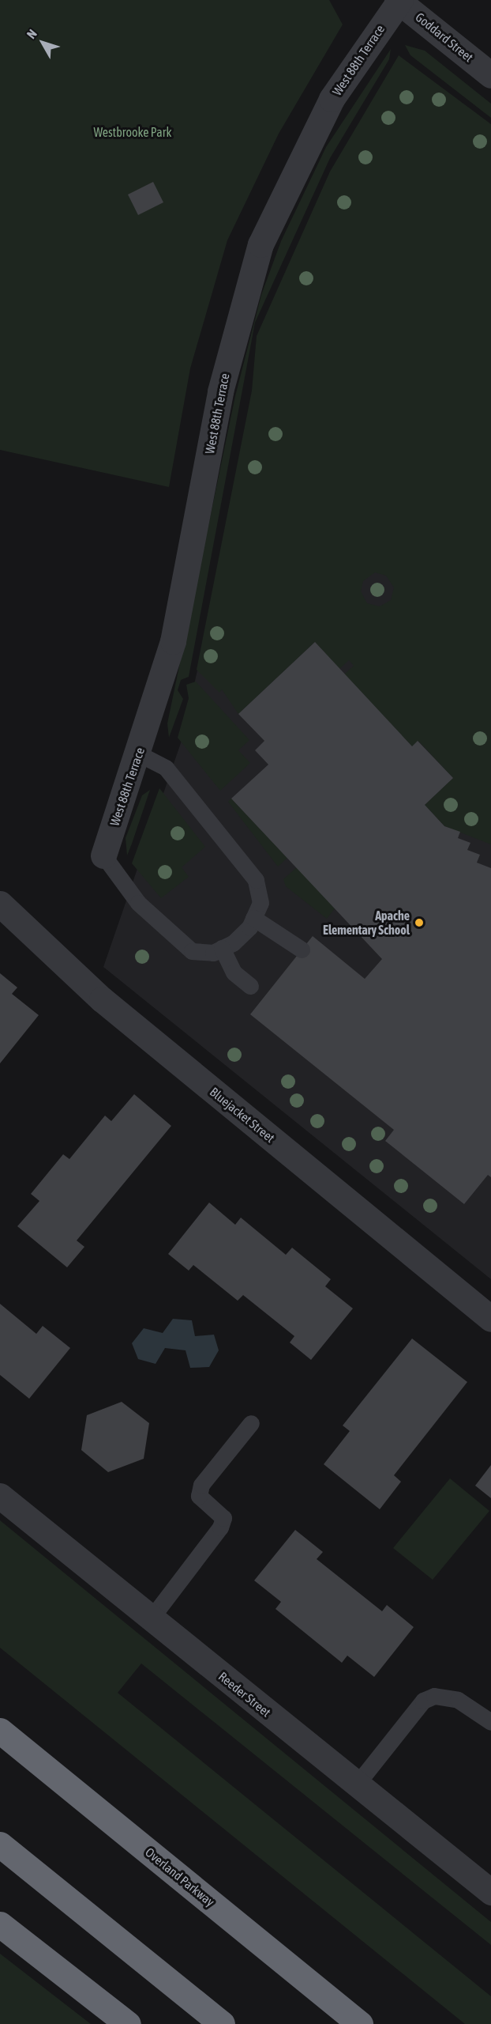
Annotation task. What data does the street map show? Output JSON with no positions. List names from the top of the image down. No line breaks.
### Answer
{"streets":{"highway":["Overland Parkway"],"street":["Goddard Street","West 88th Terrace","Bluejacket Street","Reeder Street"]},"crossings":[["Goddard Street","West 88th Terrace"]],"parks":["Westbrooke Park"],"places":["Apache Elementary School"],"north":"top left"}
